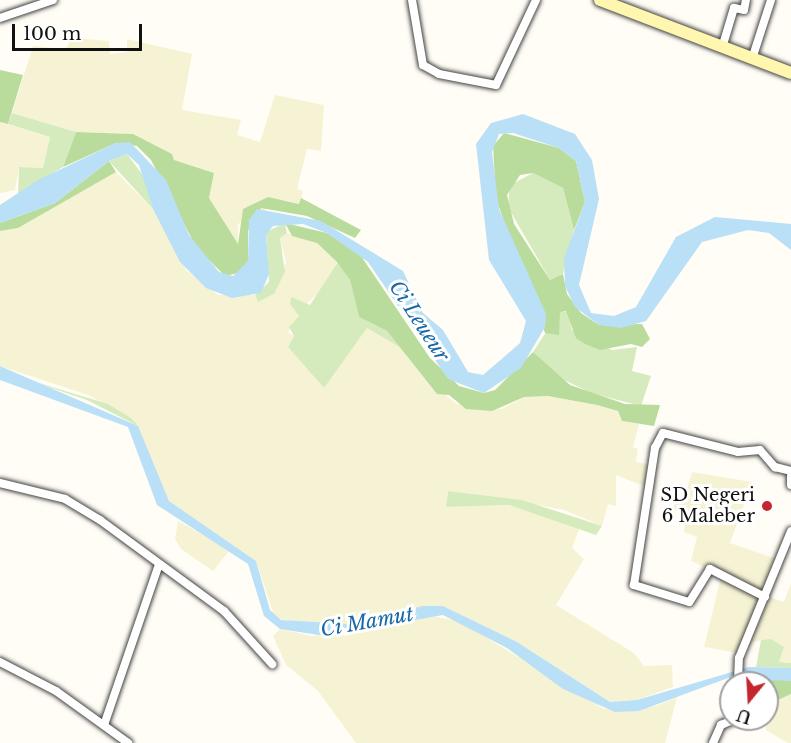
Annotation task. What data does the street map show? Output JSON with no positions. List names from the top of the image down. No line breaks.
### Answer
{"water":["Ci Leueur","Ci Mamut"],"places":["SD Negeri 6 Maleber"],"scale_bar":"100 m","north":"bottom"}
